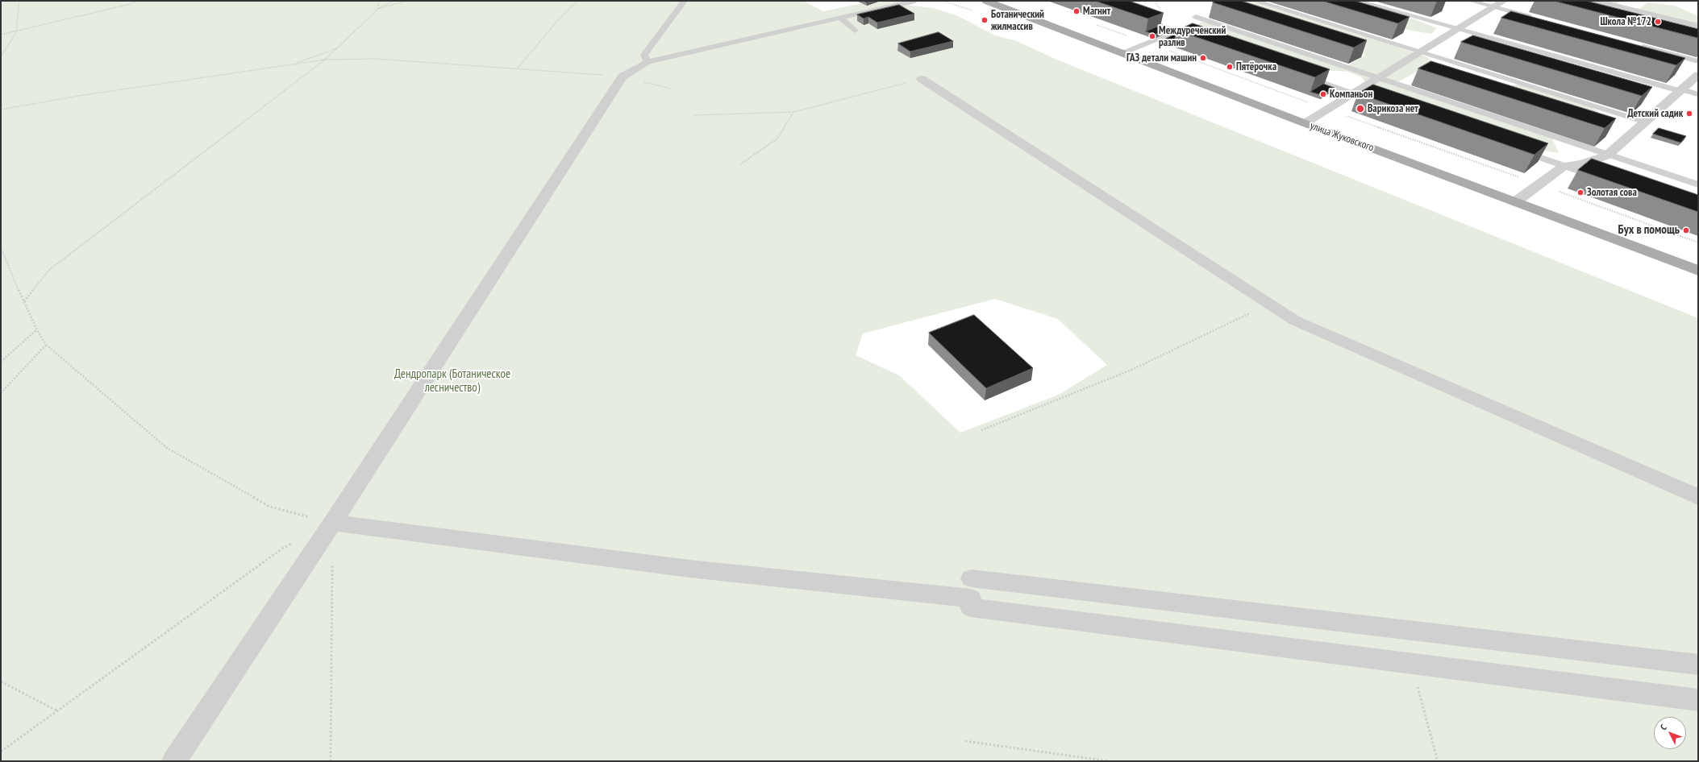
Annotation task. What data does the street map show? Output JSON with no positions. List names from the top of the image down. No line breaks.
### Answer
{"streets":{"main road":["улица Жуковского"]},"parks":["Дендропарк (Ботаническое лесничество)"],"places":["Магнит","Ботанический жилмассив","Школа №172","Междуреченский разлив","ГАЗ детали машин","Пятёрочка","Компаньон","Варикоза нет","Детский садик","Золотая сова","Бух в помощь"],"north":"top left"}
